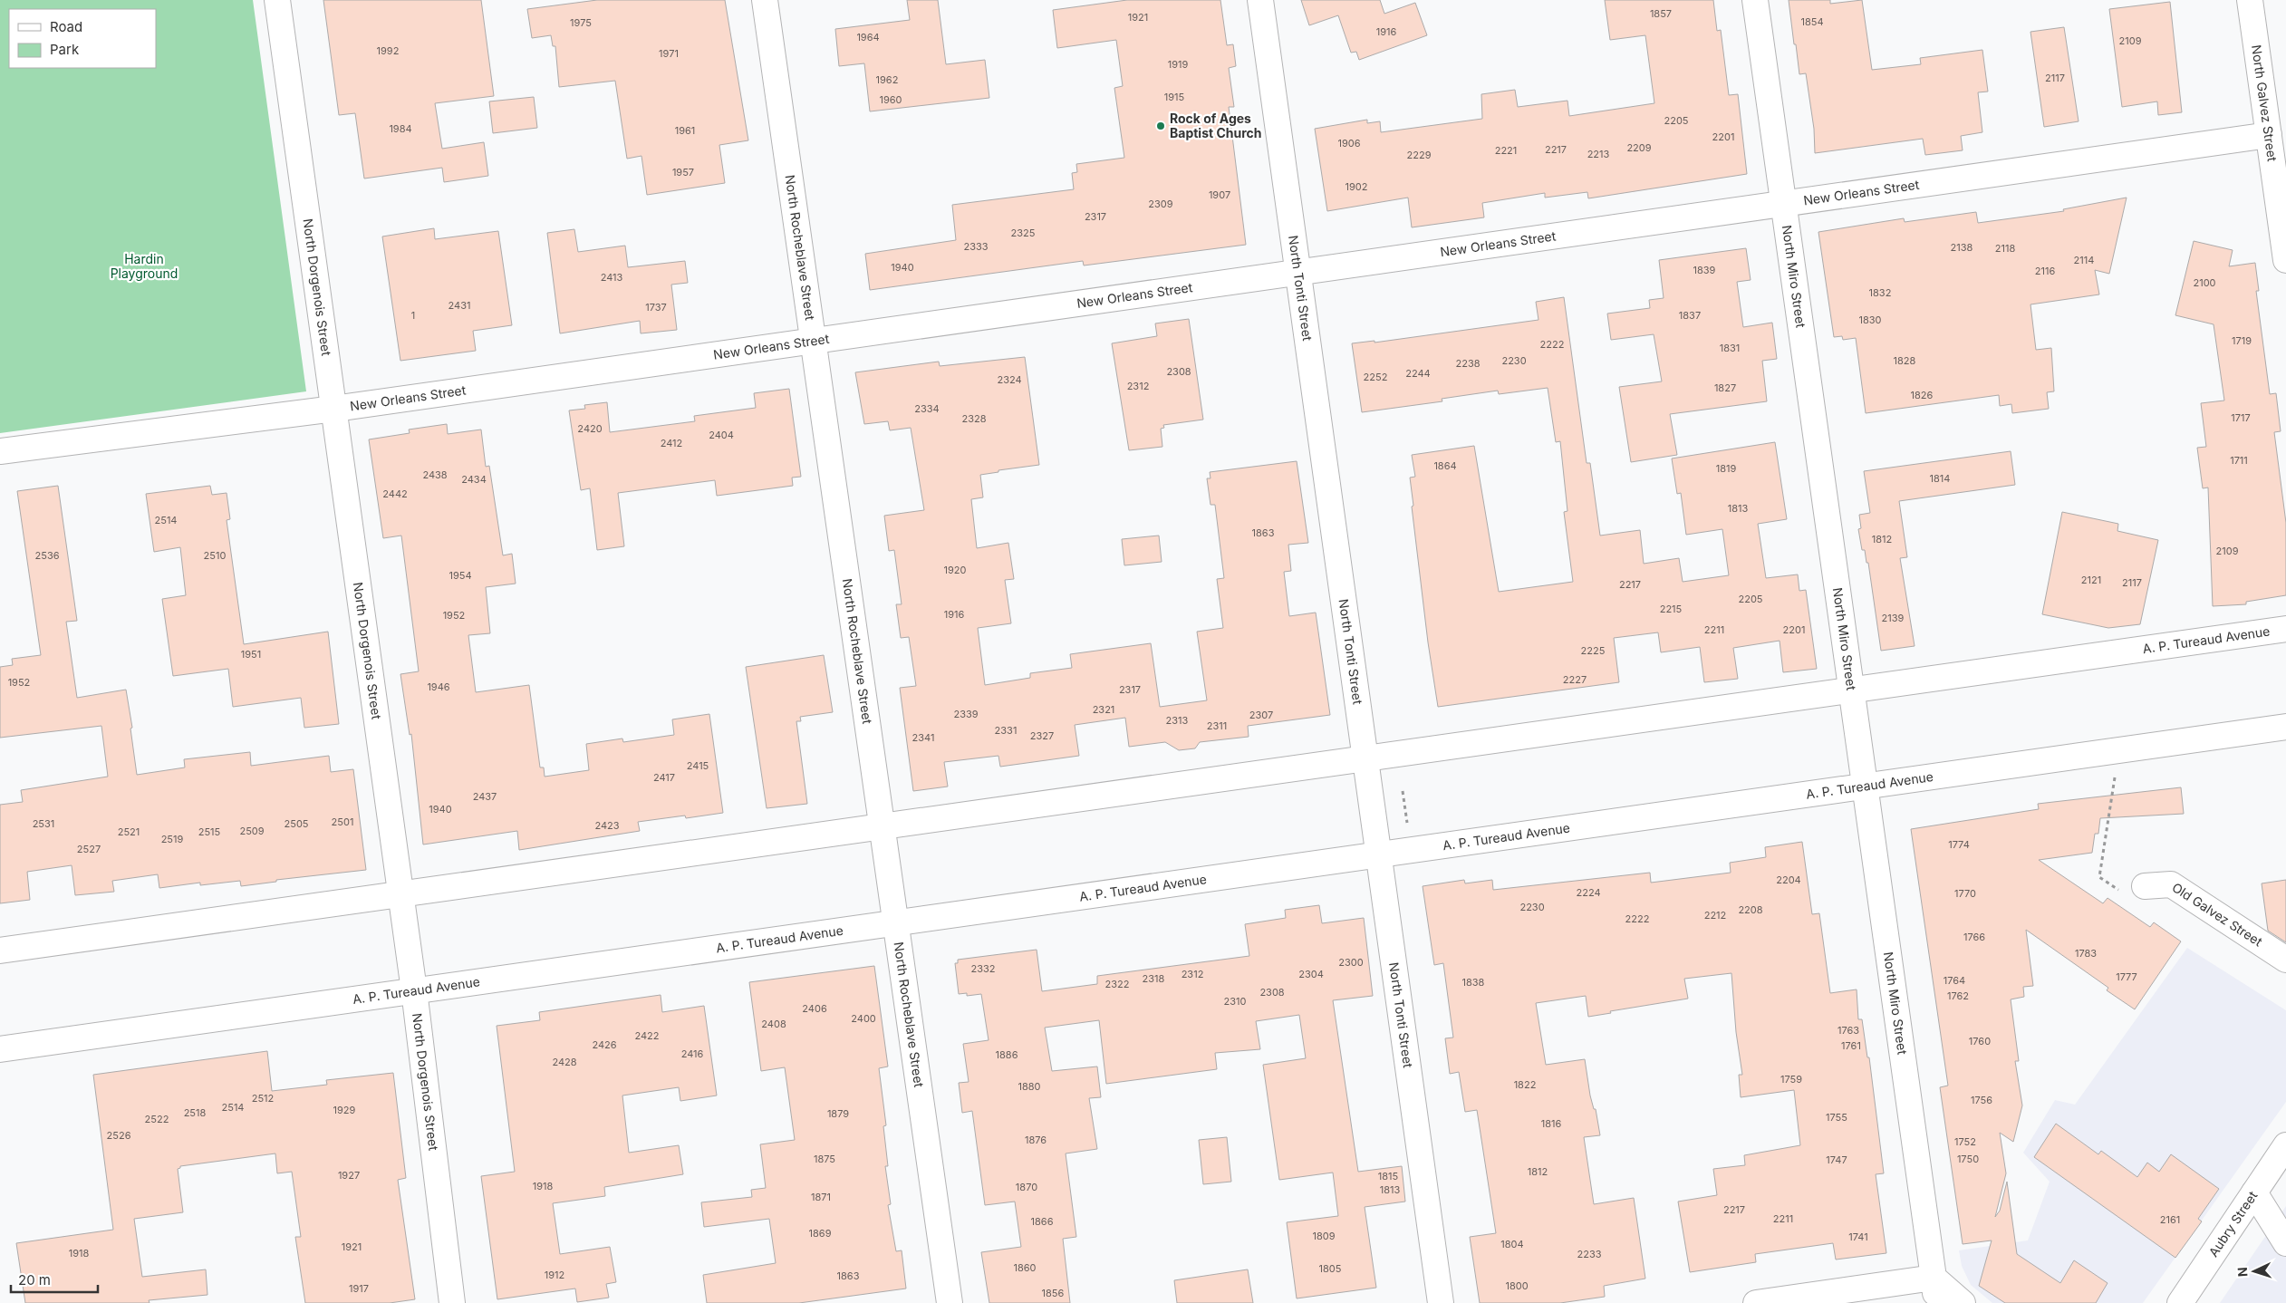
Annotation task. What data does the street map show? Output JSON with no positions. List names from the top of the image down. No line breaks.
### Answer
{"streets":{"street":["North Galvez Street","New Orleans Street","North Rocheblave Street","North Miro Street","North Dorgenois Street","North Tonti Street","A. P. Tureaud Avenue","Old Galvez Street","Aubry Street"]},"crossings":[["North Galvez Street","New Orleans Street"],["New Orleans Street","North Rocheblave Street"],["New Orleans Street","North Miro Street"],["New Orleans Street","North Dorgenois Street"],["New Orleans Street","North Tonti Street"],["North Rocheblave Street","A. P. Tureaud Avenue"],["North Miro Street","A. P. Tureaud Avenue"],["North Dorgenois Street","A. P. Tureaud Avenue"],["North Tonti Street","A. P. Tureaud Avenue"]],"parks":["Hardin Playground"],"places":["Rock of Ages Baptist Church"],"house_numbers":["1857","1921","1854","1975","1916","1964","2109","1992","1971","1919","2117","1962","1915","1960","2205","1984","1961","2201","1906","2209","2217","2221","2213","2229","1957","1902","1907","2309","2317","2325","2333","2138","2118","2114","1940","1839","2116","2413","2100","1832","2431","1737","1","1837","1830","1719","2222","1831","2230","1828","2238","2308","2244","2252","2324","2312","1827","1826","2334","1717","2328","2420","2404","2412","1711","1864","1819","2438","1814","2434","2442","1813","2514","1863","1812","2109","2536","2510","1920","1954","2121","2117","2217","2205","2215","1916","1952","2139","2211","2201","2225","1951","2227","1952","1946","2317","2321","2339","2307","2313","2311","2331","2327","2341","2415","2417","2437","1940","2501","2531","2505","2423","2509","2521","2515","2519","1774","2527","2204","2224","1770","2230","2208","2212","2222","1766","1783","2300","2332","2312","2304","1777","2318","1764","1838","2322","2308","1762","2310","2406","2400","2408","1763","2422","1760","2426","1761","2416","1886","2428","1759","1822","1880","2512","1756","2514","1929","2518","1879","1755","2522","1816","2526","1876","1752","1875","1750","1747","1812","1927","1815","1918","1870","1813","1871","2217","2211","2161","1866","1869","1809","1741","1804","1921","1918","2233","1860","1805","1912","1863","1800","1917","1856"],"legend":["Road","Park"],"scale_bar":"20 m","north":"left"}
